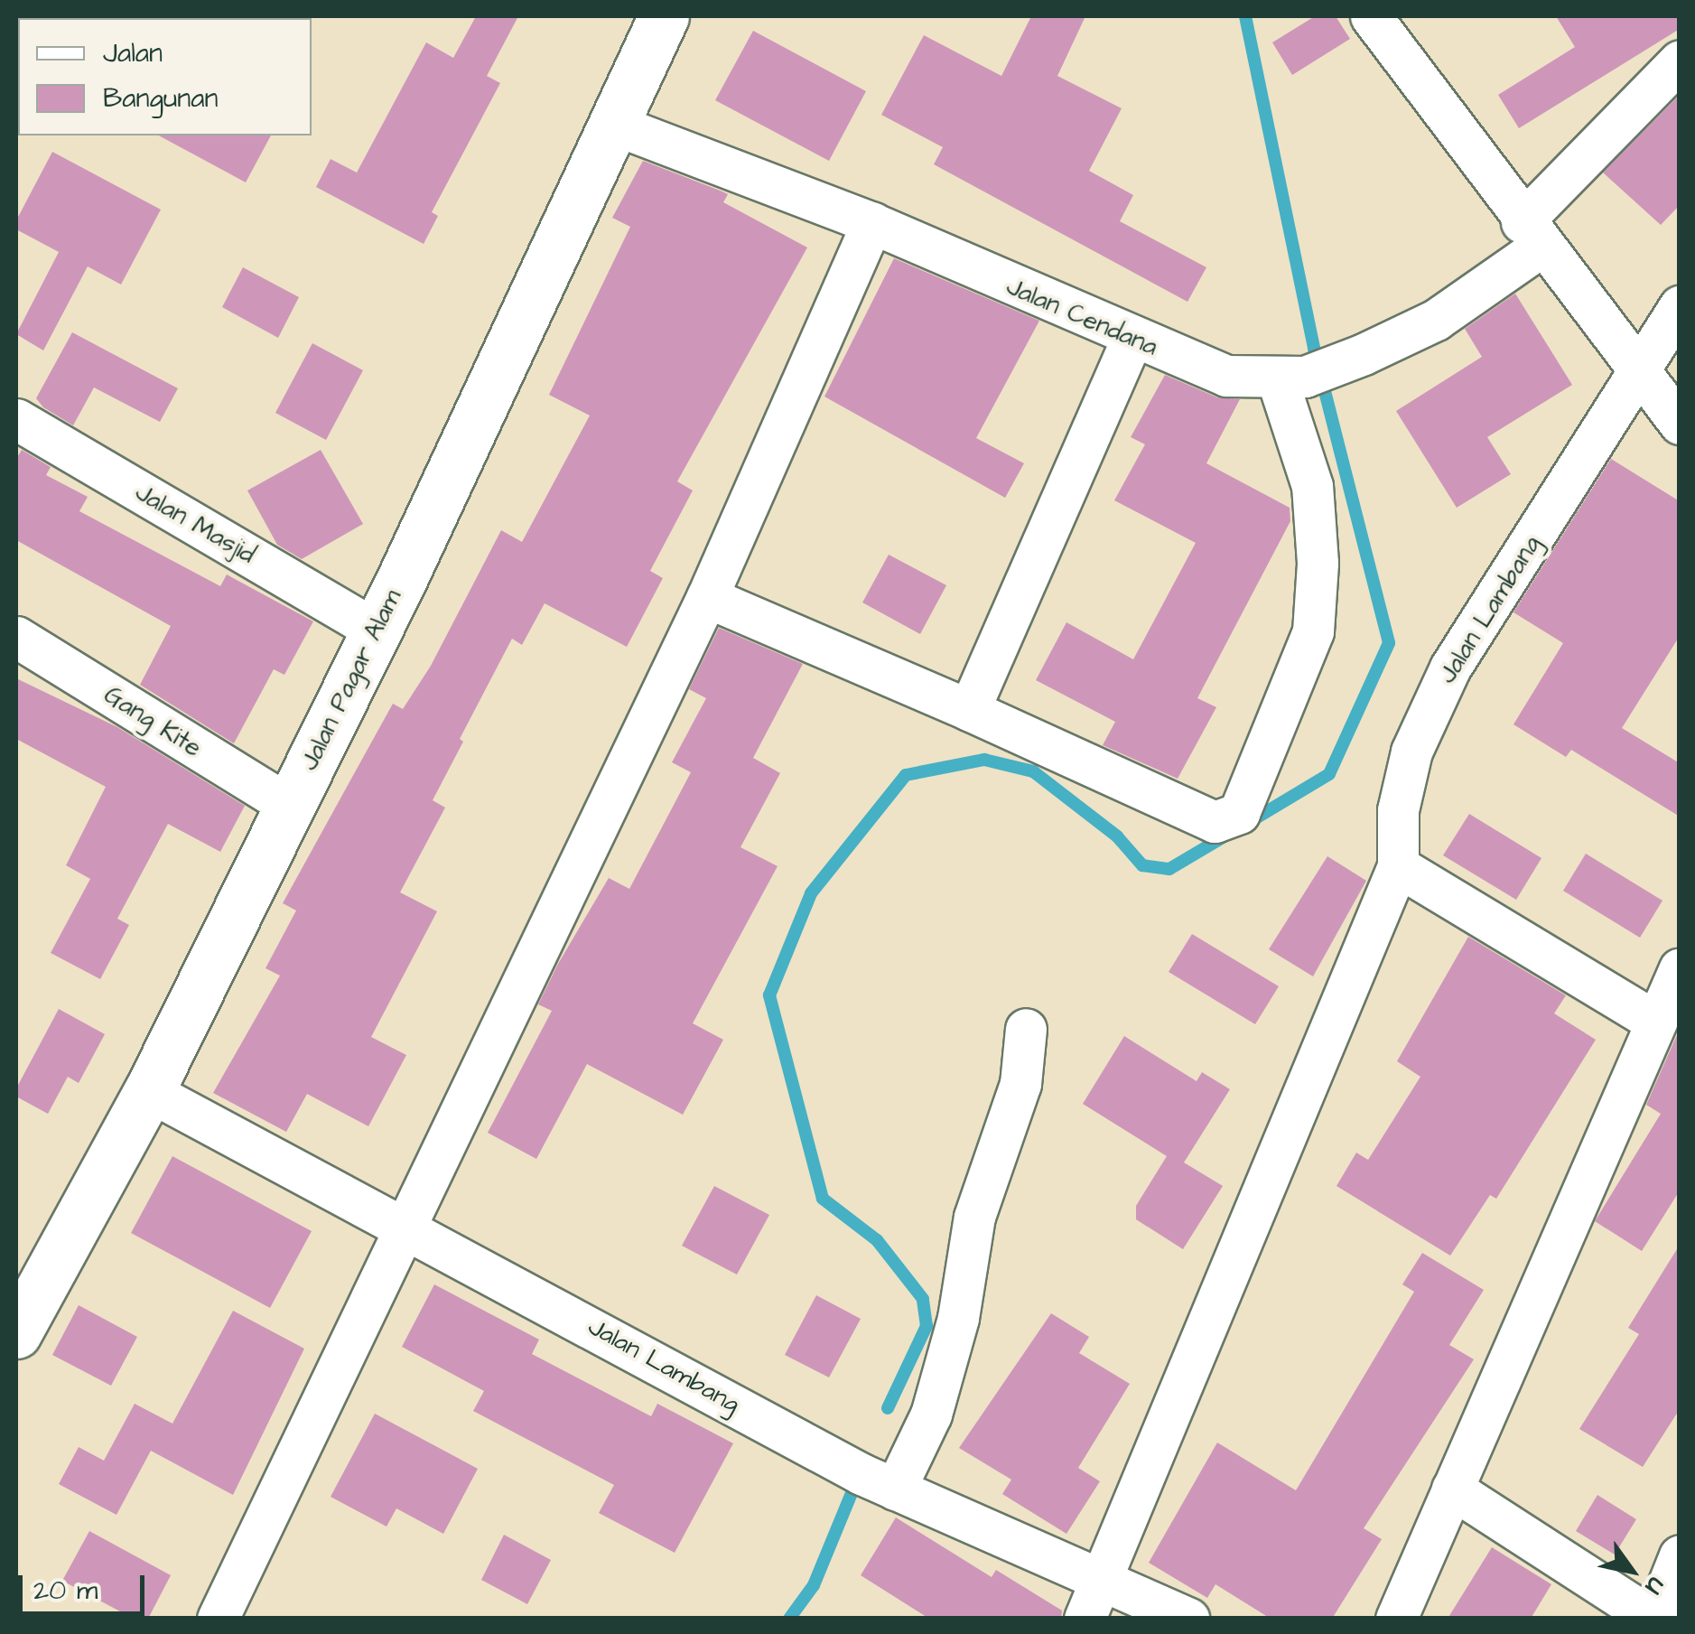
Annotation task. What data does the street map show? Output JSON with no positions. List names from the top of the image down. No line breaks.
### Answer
{"streets":{"street":["Jalan Cendana","Jalan Masjid","Jalan Lambang","Jalan Pagar Alam","Gang Kite"]},"crossings":[["Jalan Cendana","Jalan Pagar Alam"],["Jalan Masjid","Jalan Pagar Alam"],["Jalan Lambang","Jalan Pagar Alam"],["Jalan Pagar Alam","Gang Kite"]],"legend":["Jalan","Bangunan"],"scale_bar":"20 m","north":"bottom right"}
